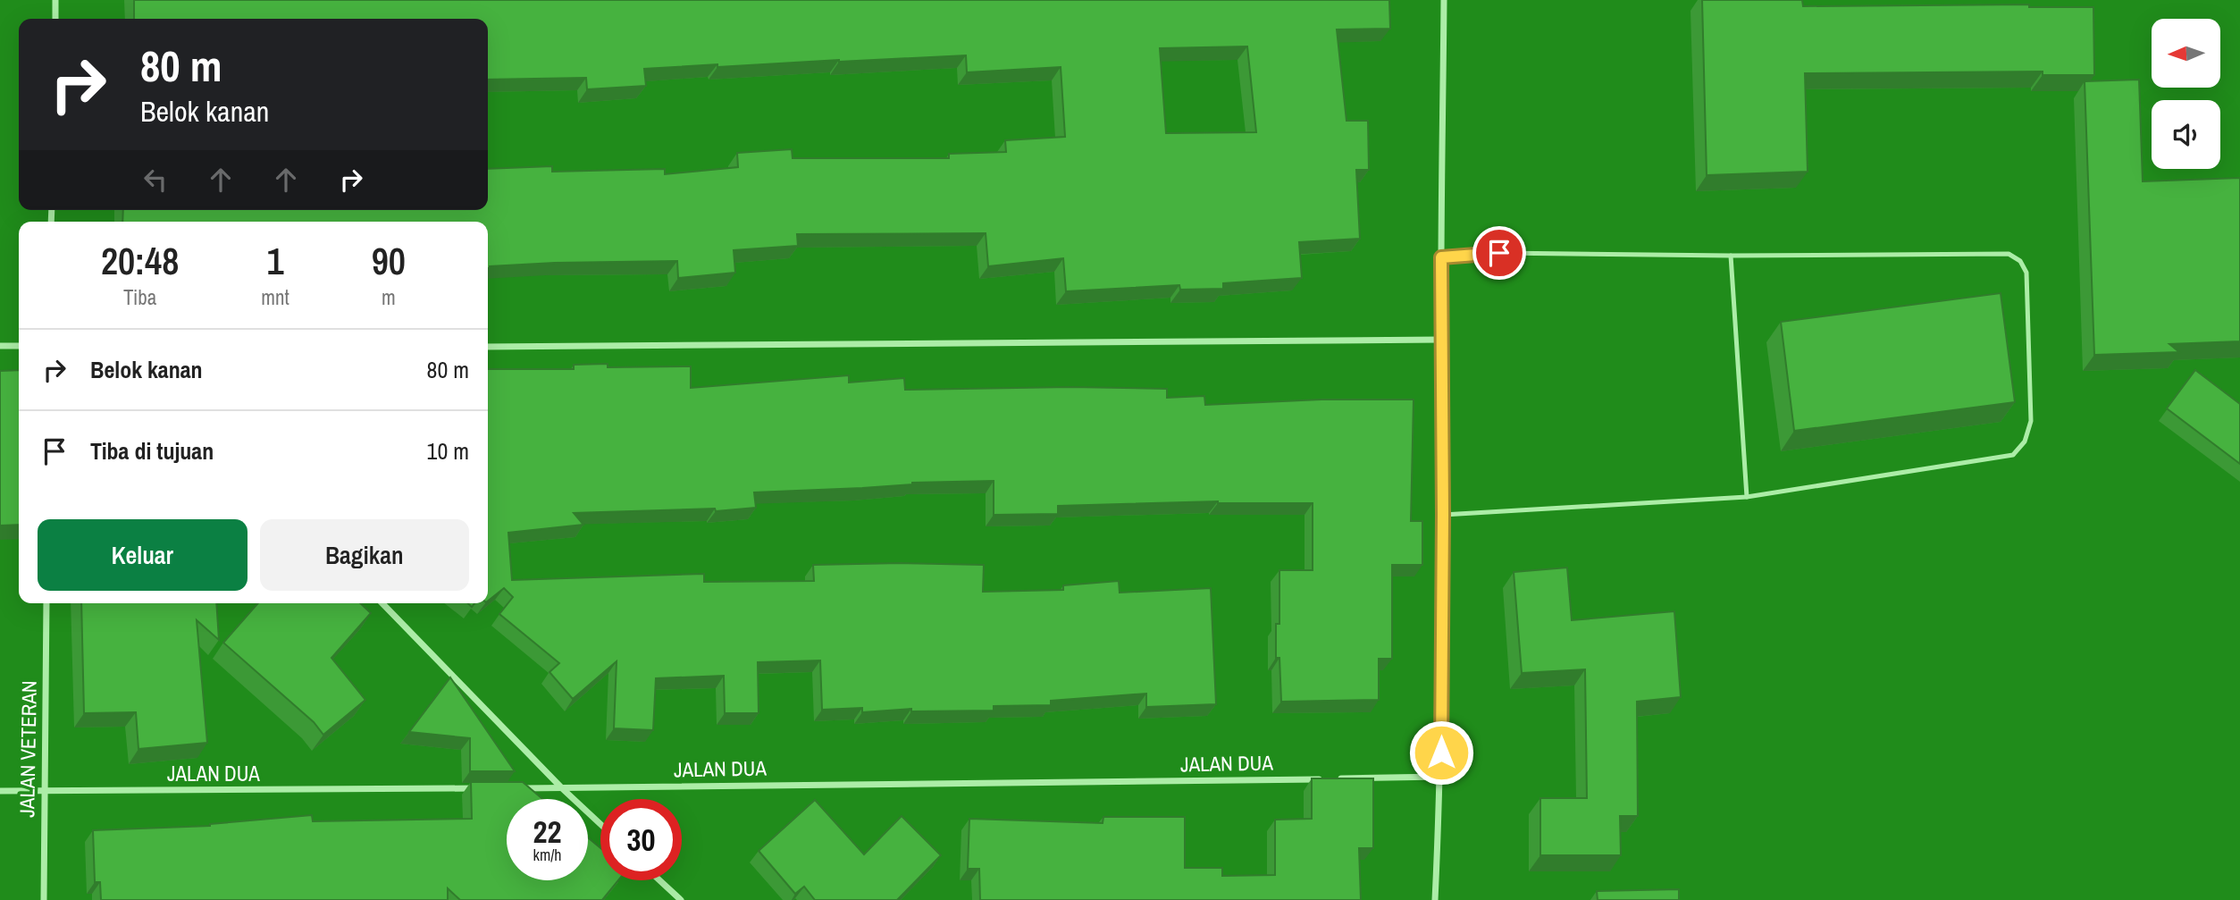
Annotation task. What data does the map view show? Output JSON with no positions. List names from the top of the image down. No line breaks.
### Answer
{"streets":{"street":["JALAN VETERAN","JALAN DUA"]},"crossings":[["JALAN VETERAN","JALAN DUA"]],"north":"left","page":{"turn":["80 m","Belok kanan"],"eta":["20:48","Tiba","1","mnt","90","m"],"list":[{"name":"Belok kanan","value":"80 m"},{"name":"Tiba di tujuan","value":"10 m"}],"buttons":["Keluar","Bagikan"],"speed":"22 km/h","limit":"30"}}
